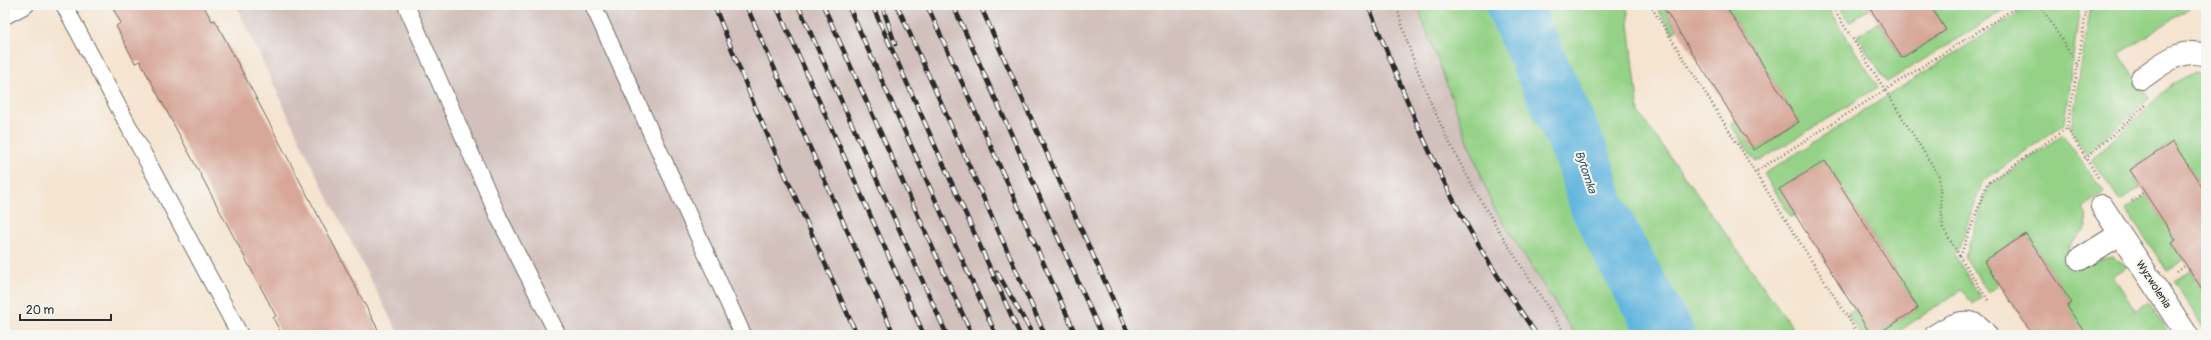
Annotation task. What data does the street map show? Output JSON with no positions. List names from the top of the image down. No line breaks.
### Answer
{"streets":{"street":["Wyzwolenia"]},"water":["Bytomka"],"scale_bar":"20 m"}
